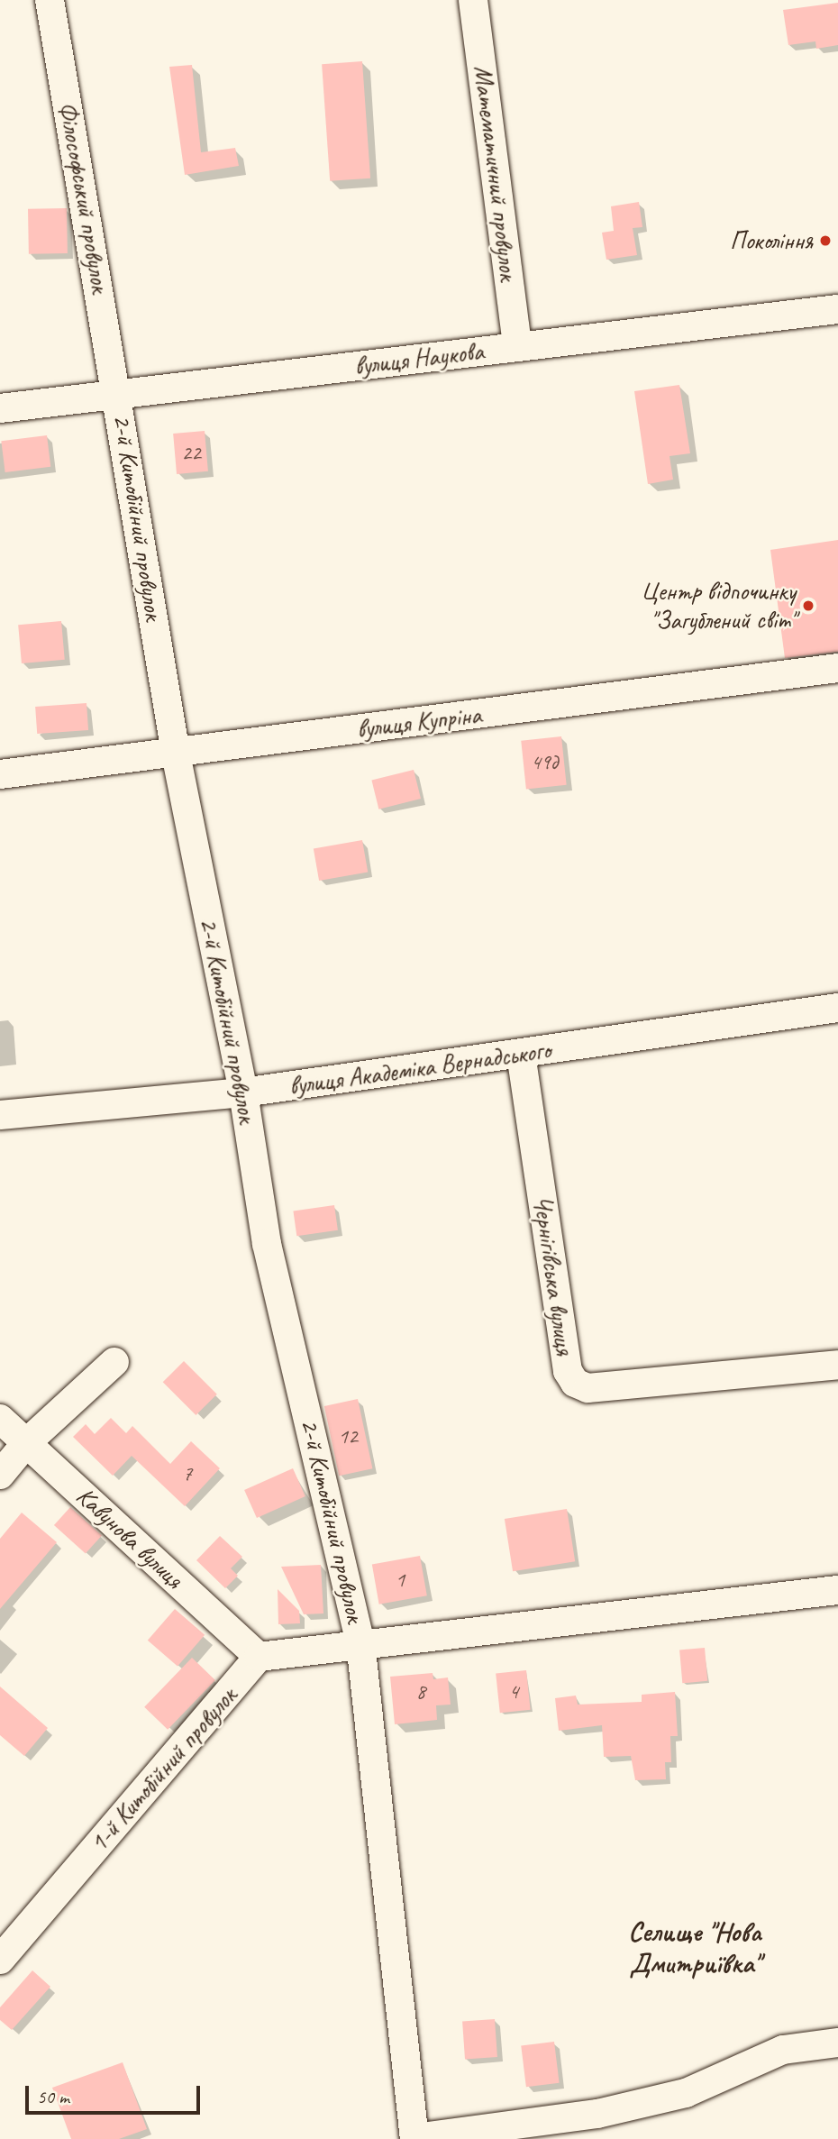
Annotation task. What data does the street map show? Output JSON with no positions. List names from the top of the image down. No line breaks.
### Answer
{"streets":{"street":["Математичний провулок","Філософський провулок","вулиця Наукова","2-й Китобійний провулок","вулиця Купріна","вулиця Академіка Вернадського","Чернігівська вулиця","Кавунова вулиця","1-й Китобійний провулок"]},"crossings":[["Математичний провулок","вулиця Наукова"],["Філософський провулок","вулиця Наукова"],["Філософський провулок","2-й Китобійний провулок"],["вулиця Наукова","2-й Китобійний провулок"],["2-й Китобійний провулок","вулиця Купріна"],["2-й Китобійний провулок","вулиця Академіка Вернадського"],["вулиця Академіка Вернадського","Чернігівська вулиця"],["Кавунова вулиця","1-й Китобійний провулок"]],"districts":["Селище \"Нова Дмитриївка\""],"places":["Покоління","Центр відпочинку \"Загублений світ\""],"house_numbers":["22","49д","12","7","1","8","4"],"scale_bar":"50 m"}
